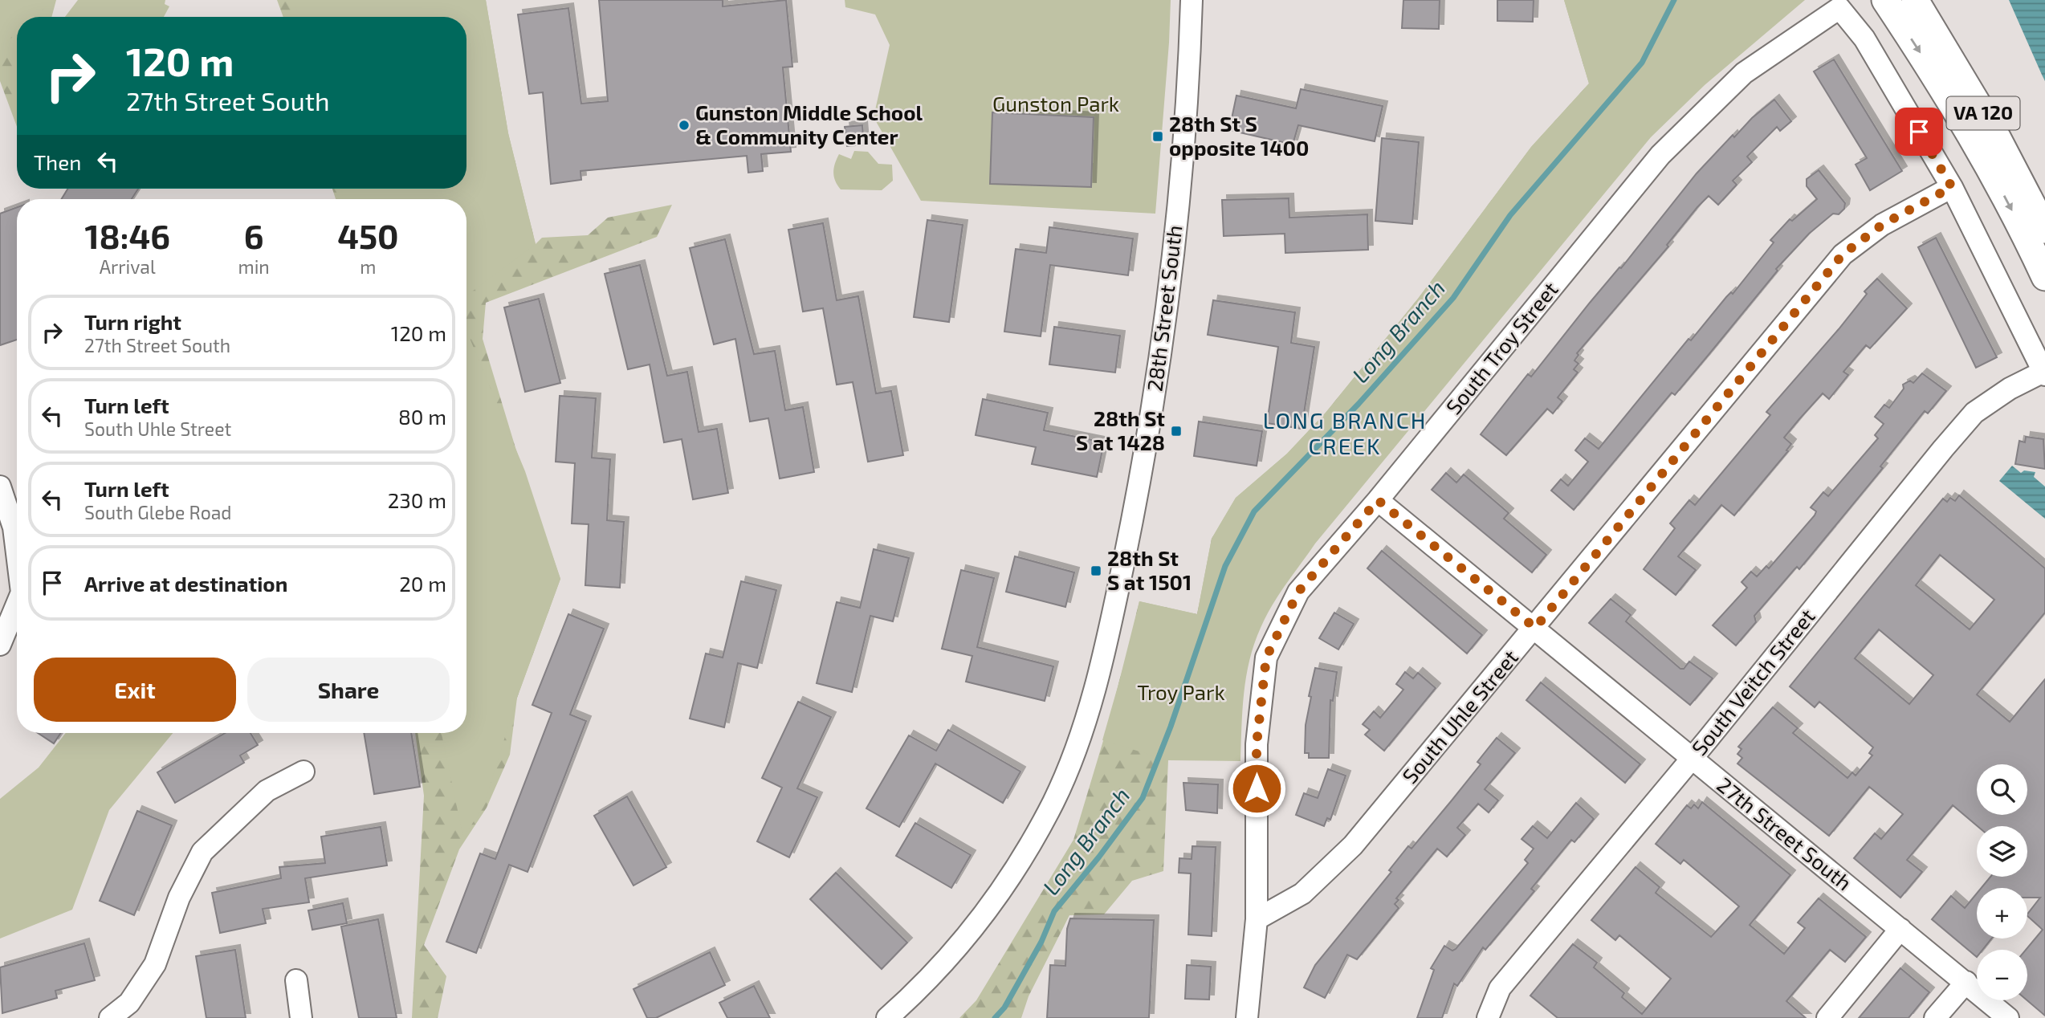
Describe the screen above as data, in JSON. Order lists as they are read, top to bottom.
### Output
{
  "streets": {
    "main road": ["VA 120"],
    "street": [
      "28th Street South",
      "South Troy Street",
      "South Veitch Street",
      "South Uhle Street",
      "27th Street South"
    ]
  },
  "crossings": [
    ["South Troy Street", "South Uhle Street"],
    ["South Troy Street", "27th Street South"],
    ["South Veitch Street", "27th Street South"],
    ["South Uhle Street", "27th Street South"]
  ],
  "districts": ["LONG BRANCH CREEK"],
  "water": ["Long Branch"],
  "parks": ["Gunston Park", "Troy Park"],
  "places": {
    "other": ["Gunston Middle School & Community Center"],
    "transit": ["28th St S opposite 1400", "28th St S at 1428", "28th St S at 1501"]
  },
  "page": {
    "turn": ["120 m", "27th Street South"],
    "then": "Then",
    "eta": [
      "18:46",
      "Arrival",
      "6",
      "min",
      "450",
      "m"
    ],
    "list": [
      {
        "name": "Turn right",
        "note": "27th Street South",
        "value": "120 m"
      },
      {
        "name": "Turn left",
        "note": "South Uhle Street",
        "value": "80 m"
      },
      {
        "name": "Turn left",
        "note": "South Glebe Road",
        "value": "230 m"
      },
      {
        "name": "Arrive at destination",
        "value": "20 m"
      }
    ],
    "buttons": ["Exit", "Share"],
    "map_buttons": ["+", "−"]
  }
}
